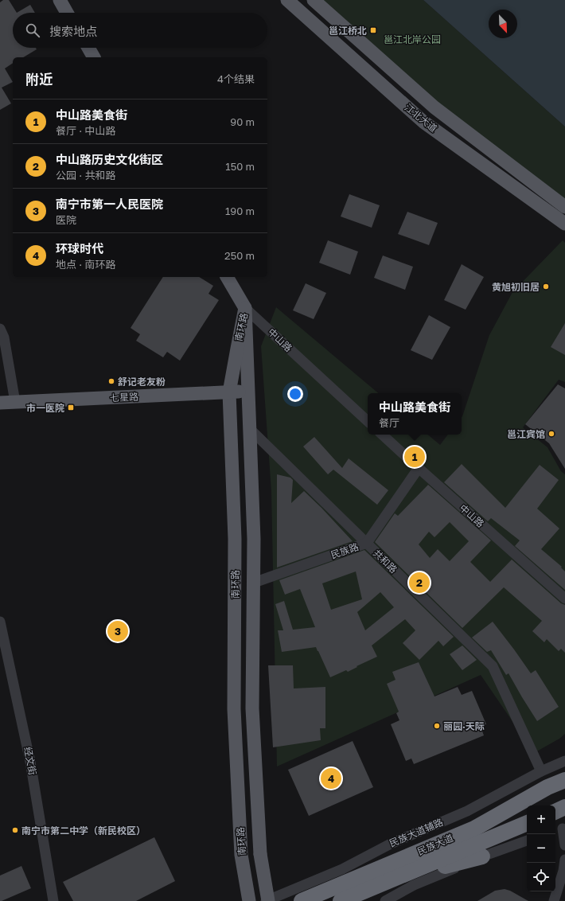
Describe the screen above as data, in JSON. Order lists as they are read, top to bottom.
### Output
{
  "streets": {
    "highway": ["民族大道"],
    "main road": [
      "江北大道",
      "南环路",
      "中山路",
      "七星路"
    ],
    "street": [
      "民族路",
      "共和路",
      "经文街",
      "民族大道辅路"
    ]
  },
  "crossings": [
    ["南环路", "中山路"],
    ["南环路", "七星路"],
    ["南环路", "民族路"],
    ["南环路", "共和路"],
    ["南环路", "民族大道辅路"],
    ["中山路", "民族路"],
    ["民族路", "共和路"],
    ["共和路", "民族大道辅路"]
  ],
  "parks": ["邕江北岸公园"],
  "places": {
    "transit": ["邕江桥北", "市一医院"],
    "other": [
      "黄旭初旧居",
      "舒记老友粉",
      "邕江宾馆",
      "丽园·天际",
      "南宁市第二中学（新民校区）"
    ]
  },
  "north": "bottom right",
  "page": {
    "search": "搜索地点",
    "heading": ["附近", "4个结果"],
    "list": [
      {
        "mark": "1",
        "name": "中山路美食街",
        "note": "餐厅 · 中山路",
        "value": "90 m"
      },
      {
        "mark": "2",
        "name": "中山路历史文化街区",
        "note": "公园 · 共和路",
        "value": "150 m"
      },
      {
        "mark": "3",
        "name": "南宁市第一人民医院",
        "note": "医院",
        "value": "190 m"
      },
      {
        "mark": "4",
        "name": "环球时代",
        "note": "地点 · 南环路",
        "value": "250 m"
      }
    ],
    "popup": ["中山路美食街", "餐厅"],
    "pins": [
      "1",
      "2",
      "3",
      "4"
    ],
    "map_buttons": ["+", "−"]
  }
}
